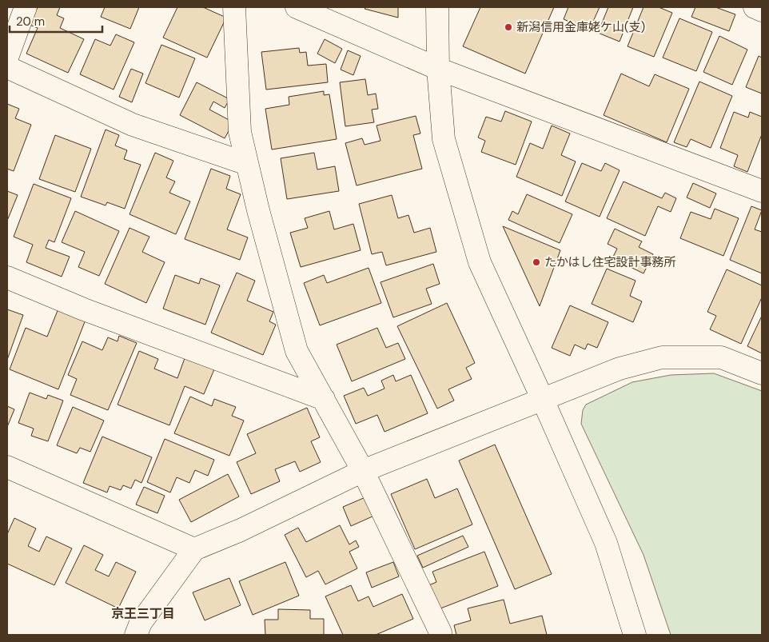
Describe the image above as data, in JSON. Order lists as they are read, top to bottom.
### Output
{
  "districts": ["京王三丁目"],
  "places": ["新潟信用金庫姥ケ山(支)", "たかはし住宅設計事務所"],
  "scale_bar": "20 m"
}
